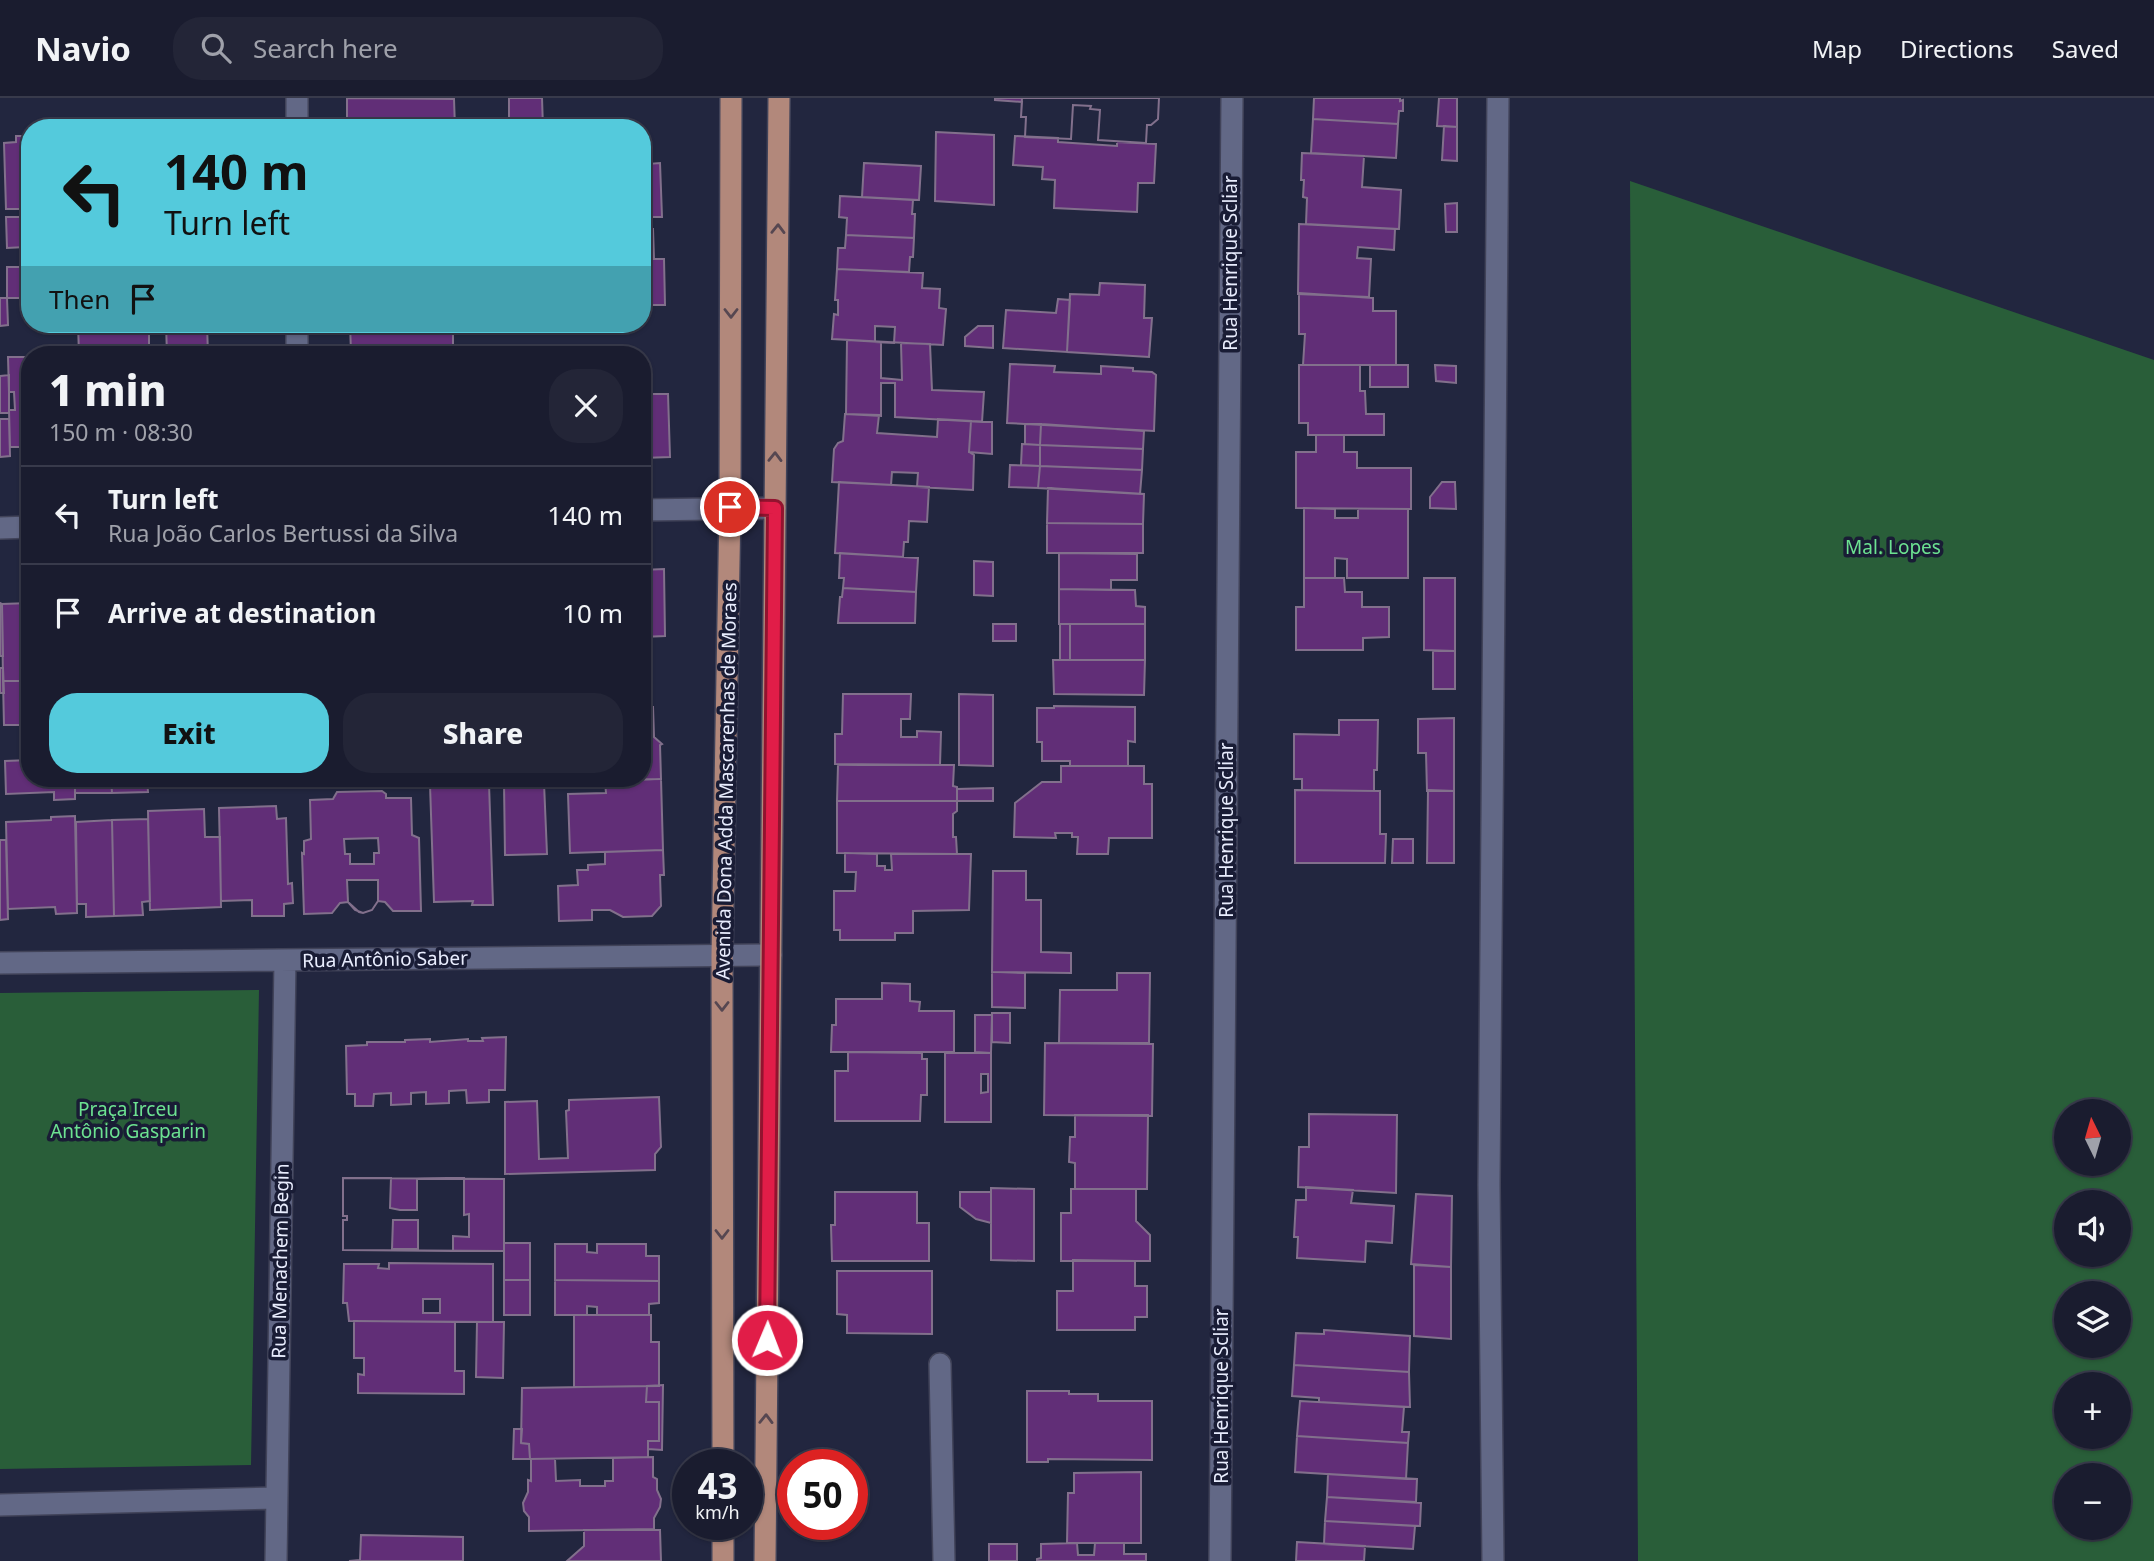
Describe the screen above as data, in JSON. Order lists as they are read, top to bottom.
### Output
{
  "streets": {
    "main road": ["Avenida Dona Adda Mascarenhas de Moraes"],
    "street": ["Rua Henrique Scliar", "Rua Antônio Saber", "Rua Menachem Begin"]
  },
  "crossings": [
    ["Avenida Dona Adda Mascarenhas de Moraes", "Rua Antônio Saber"],
    ["Rua Antônio Saber", "Rua Menachem Begin"]
  ],
  "parks": ["Mal. Lopes", "Praça Irceu Antônio Gasparin"],
  "north": "top",
  "page": {
    "header": "Navio",
    "search": "Search here",
    "nav": ["Map", "Directions", "Saved"],
    "turn": ["140 m", "Turn left"],
    "then": "Then",
    "heading": ["1 min", "150 m · 08:30"],
    "list": [
      {
        "name": "Turn left",
        "note": "Rua João Carlos Bertussi da Silva",
        "value": "140 m"
      },
      {
        "name": "Arrive at destination",
        "value": "10 m"
      }
    ],
    "buttons": ["Exit", "Share"],
    "map_buttons": ["+", "−"],
    "speed": "43 km/h",
    "limit": "50"
  }
}
